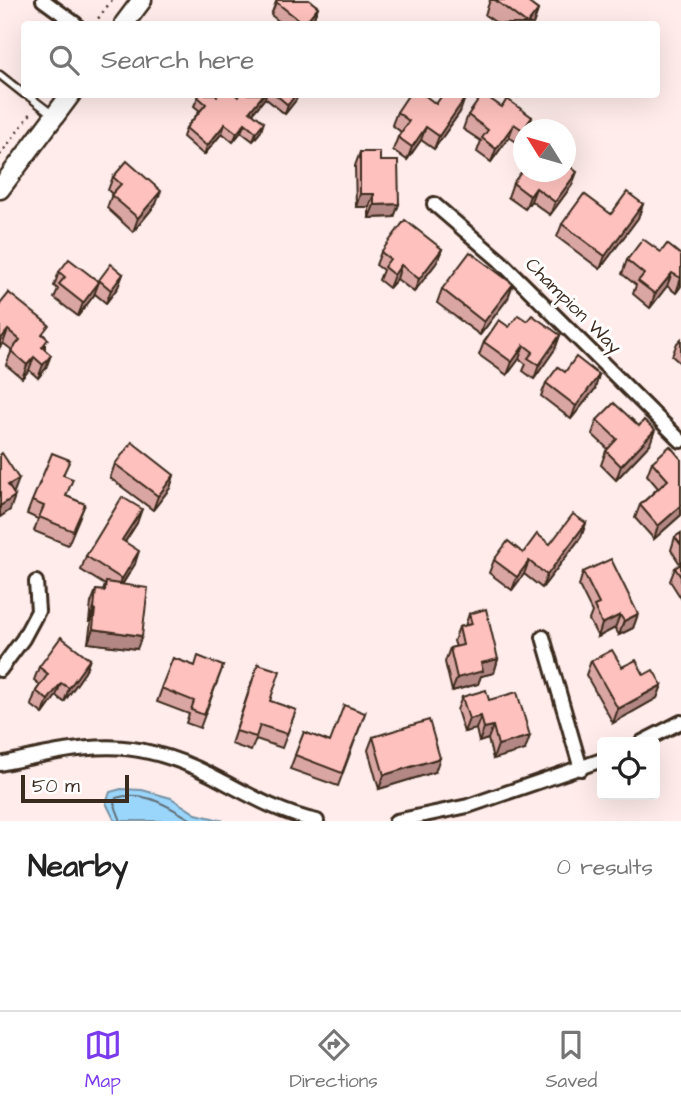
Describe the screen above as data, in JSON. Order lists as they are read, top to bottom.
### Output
{
  "streets": {
    "street": ["Champion Way"]
  },
  "scale_bar": "50 m",
  "north": "top left",
  "page": {
    "search": "Search here",
    "scale": "50 m",
    "heading": ["Nearby", "0 results"],
    "nav": ["Map", "Directions", "Saved"]
  }
}
